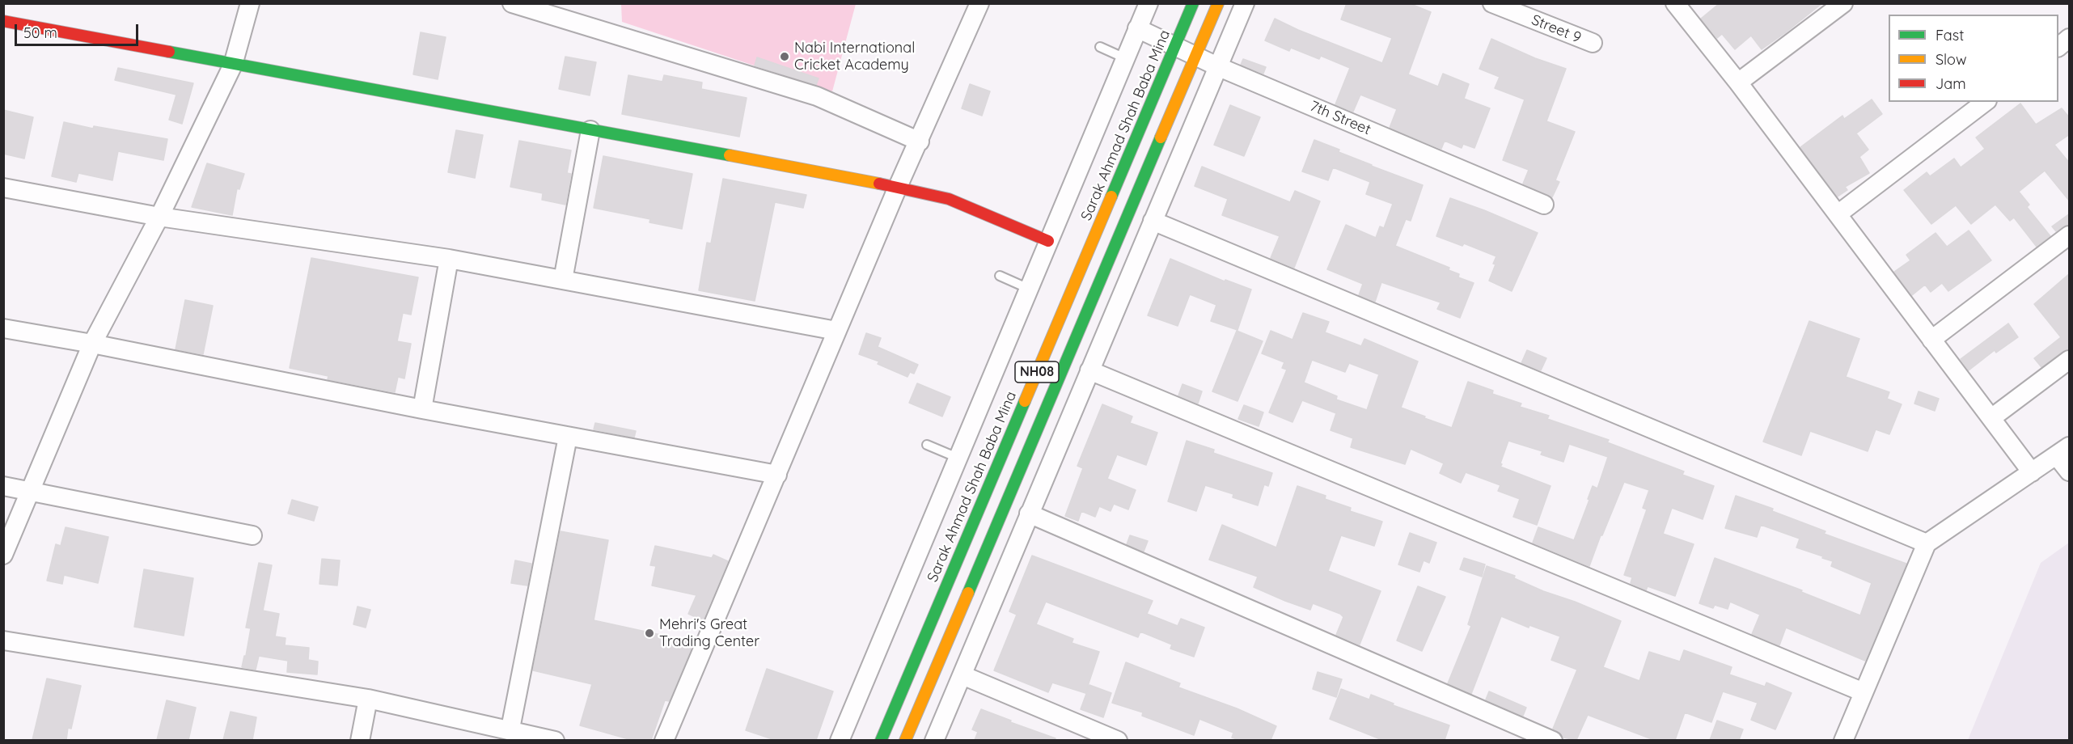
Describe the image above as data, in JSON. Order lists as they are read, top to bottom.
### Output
{
  "streets": {
    "main road": ["Sarak Ahmad Shah Baba Mina", "NH08"],
    "street": ["Street 9", "7th Street"]
  },
  "crossings": [
    ["7th Street", "Sarak Ahmad Shah Baba Mina"],
    ["7th Street", "NH08"]
  ],
  "places": ["Nabi International Cricket Academy", "Mehri's Great Trading Center"],
  "legend": ["Fast", "Slow", "Jam"],
  "scale_bar": "50 m"
}
